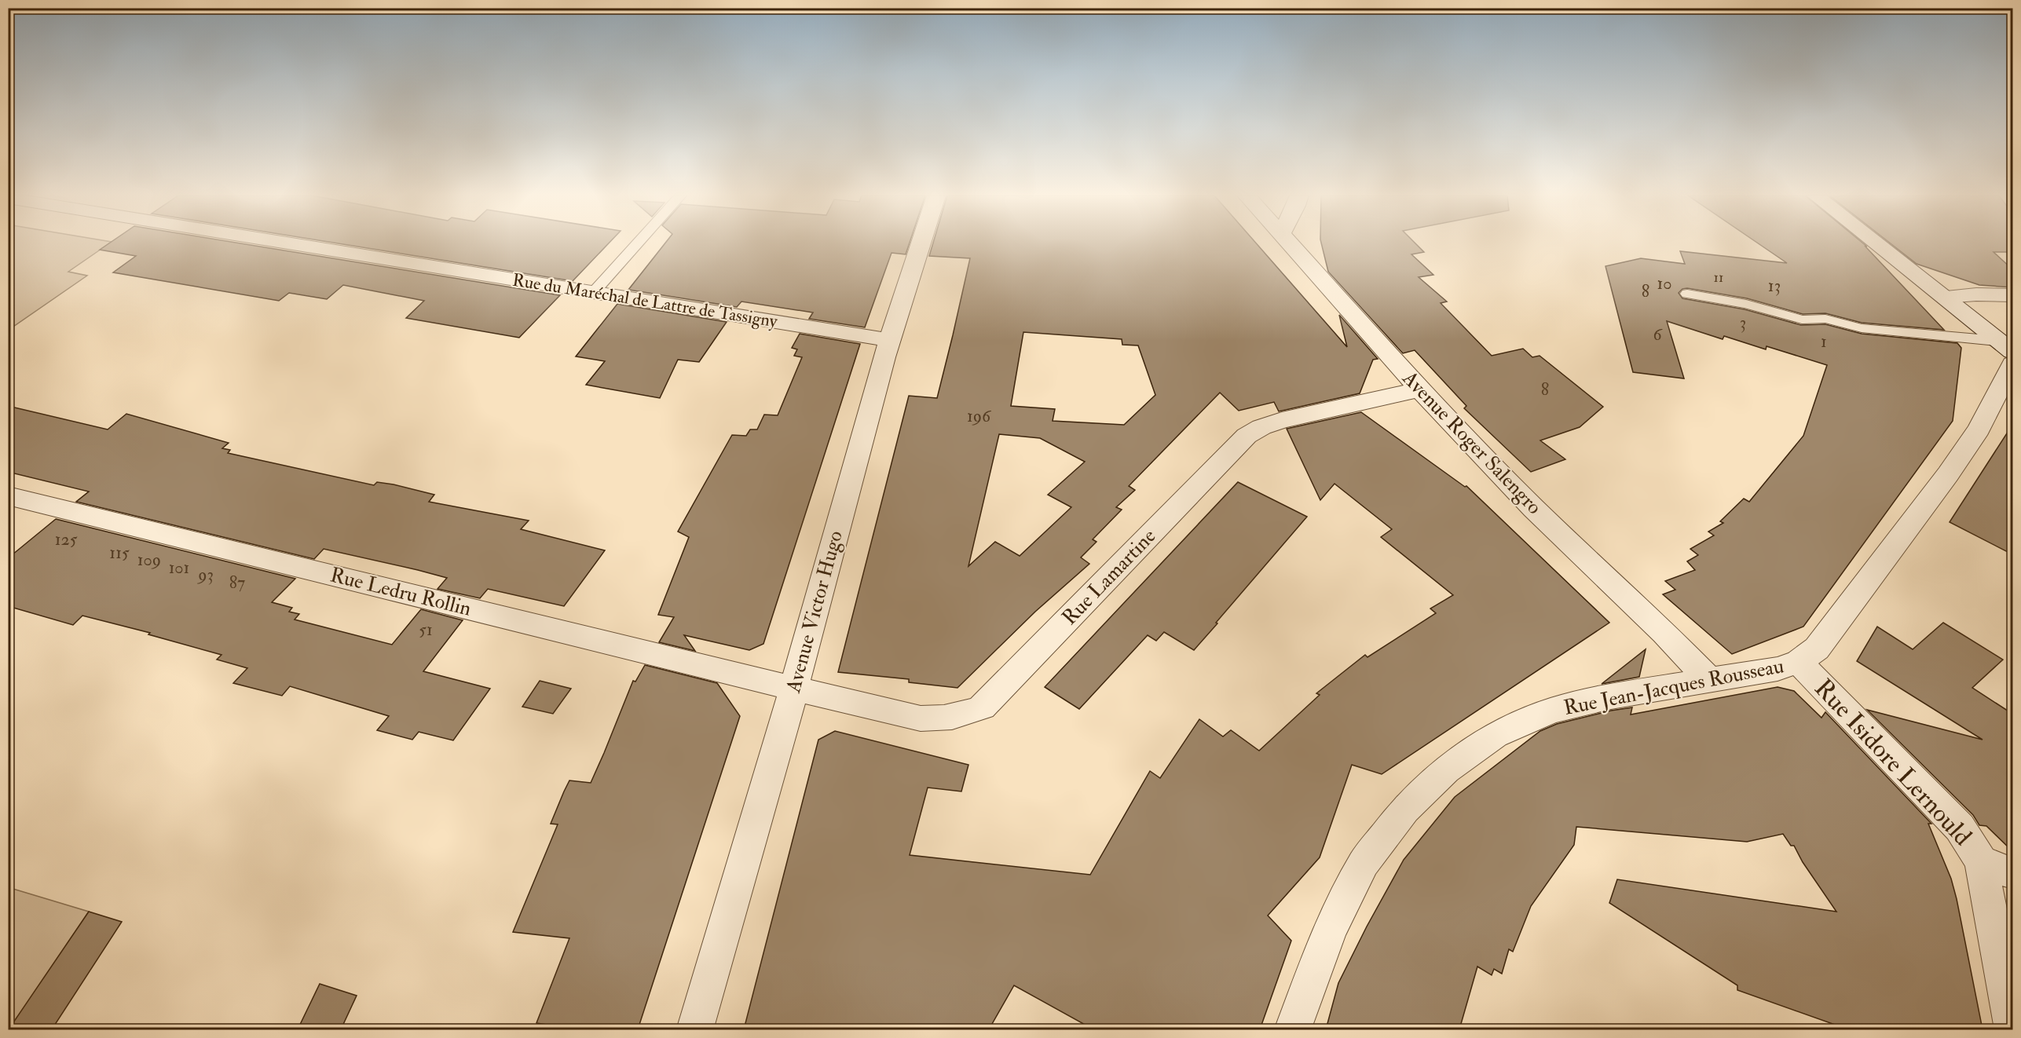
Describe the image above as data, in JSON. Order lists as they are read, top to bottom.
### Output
{
  "streets": {
    "street": [
      "Rue du Maréchal de Lattre de Tassigny",
      "Avenue Roger Salengro",
      "Rue Lamartine",
      "Rue Ledru Rollin",
      "Avenue Victor Hugo",
      "Rue Jean-Jacques Rousseau",
      "Rue Isidore Lernould"
    ]
  },
  "crossings": [
    ["Rue du Maréchal de Lattre de Tassigny", "Avenue Victor Hugo"],
    ["Avenue Roger Salengro", "Rue Lamartine"],
    ["Avenue Roger Salengro", "Rue Jean-Jacques Rousseau"],
    ["Rue Lamartine", "Rue Ledru Rollin"],
    ["Rue Lamartine", "Avenue Victor Hugo"],
    ["Rue Ledru Rollin", "Avenue Victor Hugo"],
    ["Rue Jean-Jacques Rousseau", "Rue Isidore Lernould"]
  ],
  "house_numbers": [
    "11",
    "10",
    "13",
    "8",
    "3",
    "6",
    "1",
    "8",
    "196",
    "125",
    "115",
    "109",
    "101",
    "93",
    "87",
    "51"
  ]
}
